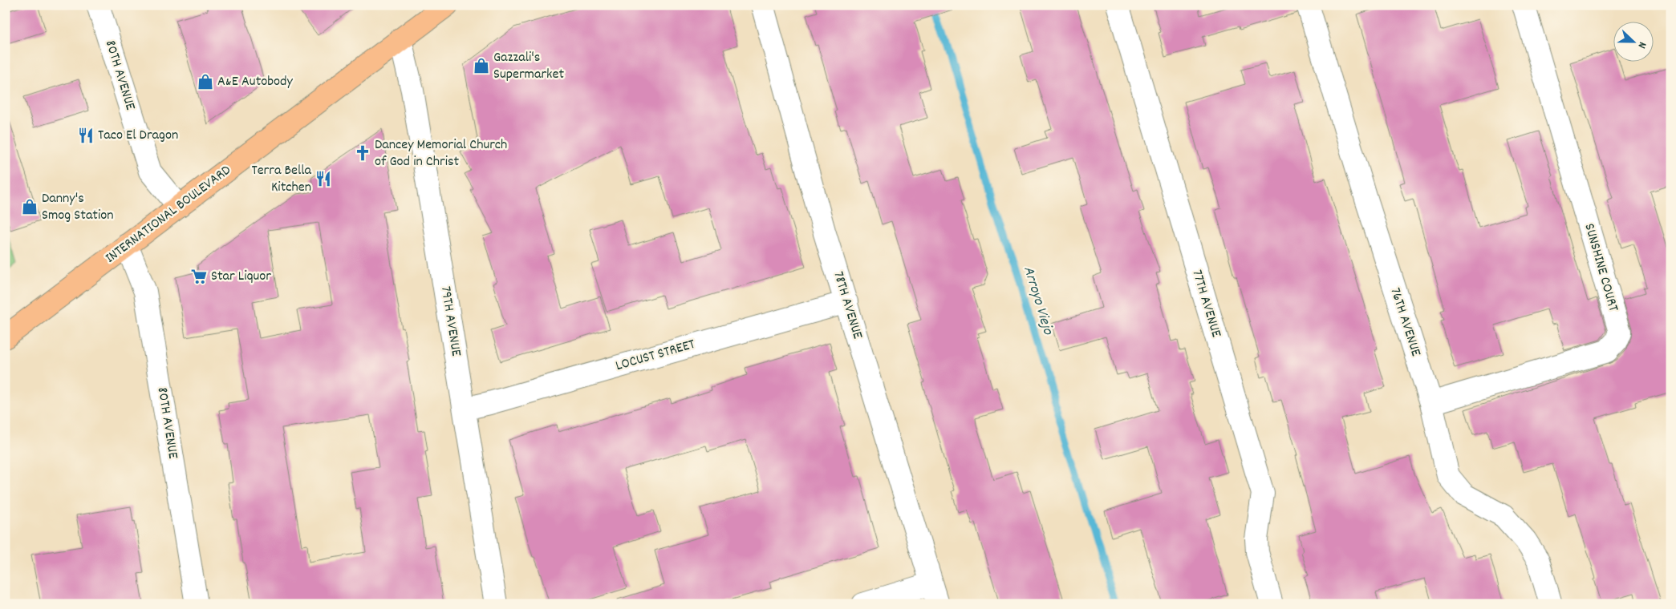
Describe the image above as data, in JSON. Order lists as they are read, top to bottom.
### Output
{
  "streets": {
    "main road": ["INTERNATIONAL BOULEVARD"],
    "street": [
      "80TH AVENUE",
      "SUNSHINE COURT",
      "77TH AVENUE",
      "78TH AVENUE",
      "79TH AVENUE",
      "76TH AVENUE",
      "LOCUST STREET"
    ]
  },
  "crossings": [
    ["80TH AVENUE", "INTERNATIONAL BOULEVARD"],
    ["INTERNATIONAL BOULEVARD", "79TH AVENUE"],
    ["SUNSHINE COURT", "76TH AVENUE"],
    ["78TH AVENUE", "LOCUST STREET"],
    ["79TH AVENUE", "LOCUST STREET"]
  ],
  "water": ["Arroyo Viejo"],
  "places": {
    "shop": ["Gazzali's Supermarket", "A&E Autobody", "Danny's Smog Station"],
    "restaurant": ["Taco El Dragon", "Terra Bella Kitchen"],
    "church": ["Dancey Memorial Church of God in Christ"],
    "supermarket": ["Star Liquor"]
  },
  "north": "right"
}
